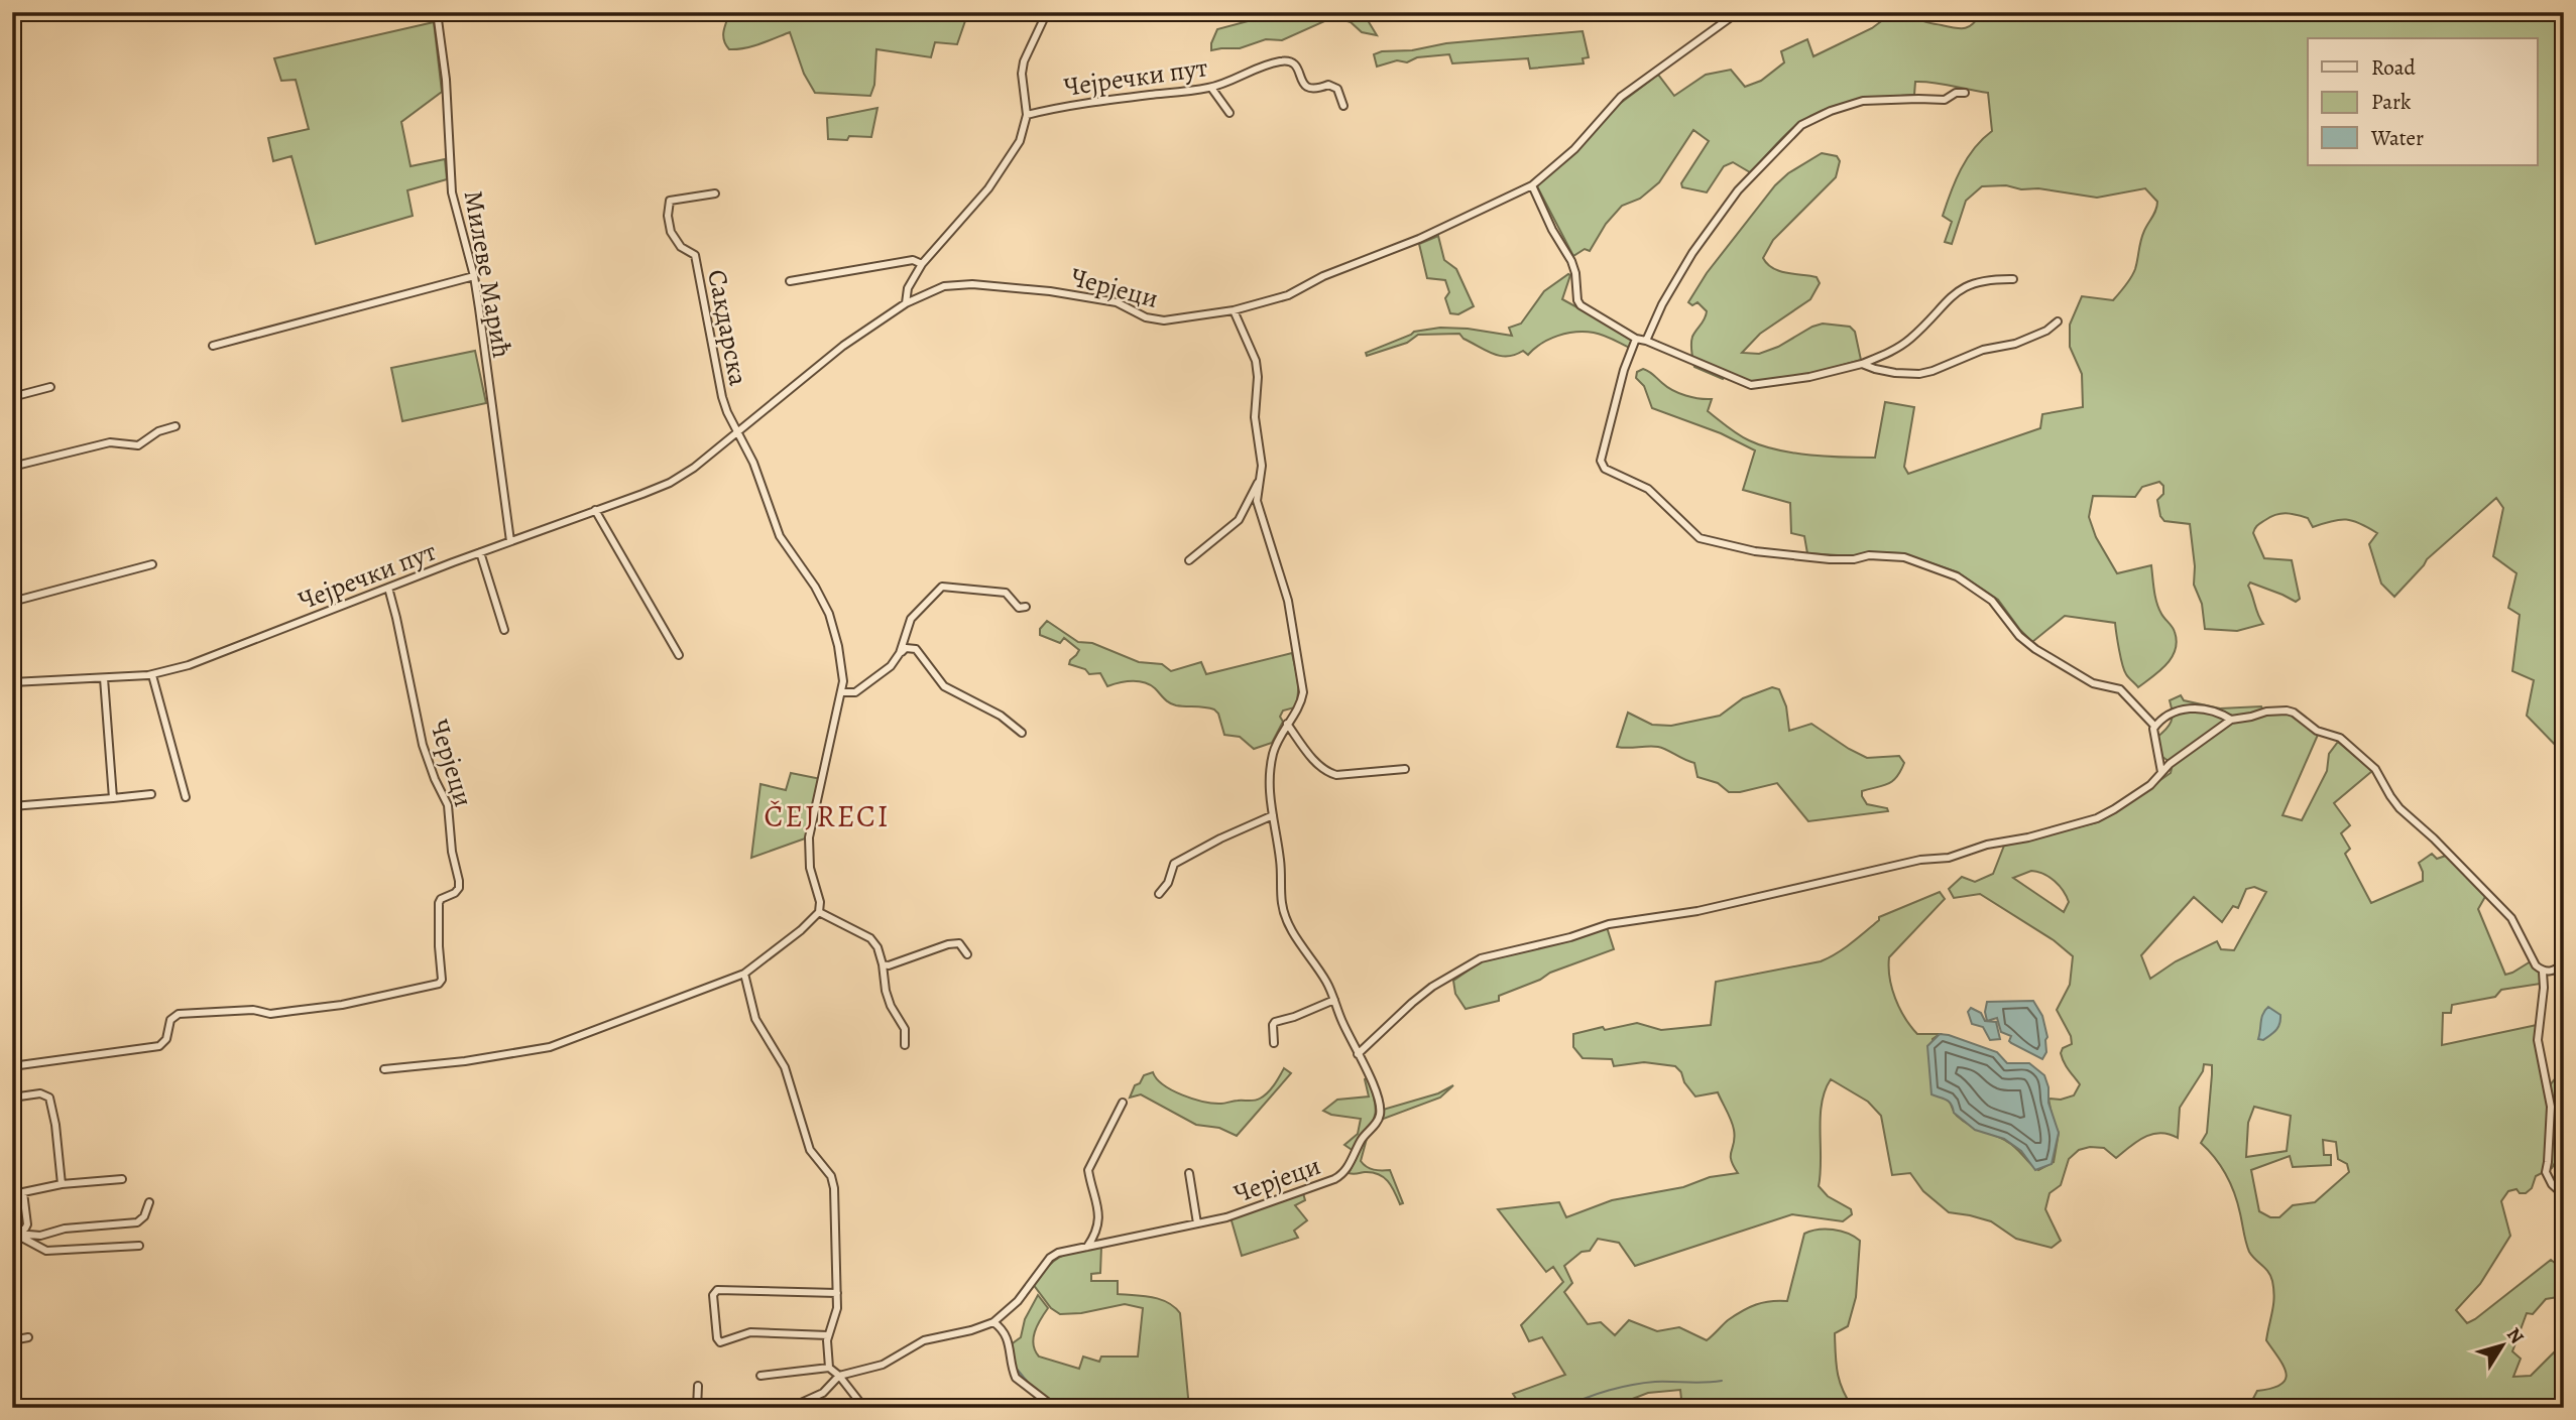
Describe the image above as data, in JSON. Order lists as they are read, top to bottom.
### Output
{
  "streets": {
    "street": [
      "Чејречки пут",
      "Милеве Мaрић",
      "Черјеци",
      "Сакдарска"
    ]
  },
  "crossings": [
    ["Чејречки пут", "Милеве Мaрић"],
    ["Чејречки пут", "Черјеци"],
    ["Чејречки пут", "Сакдарска"]
  ],
  "districts": ["ČEJRECI"],
  "legend": ["Road", "Park", "Water"],
  "north": "top right"
}
